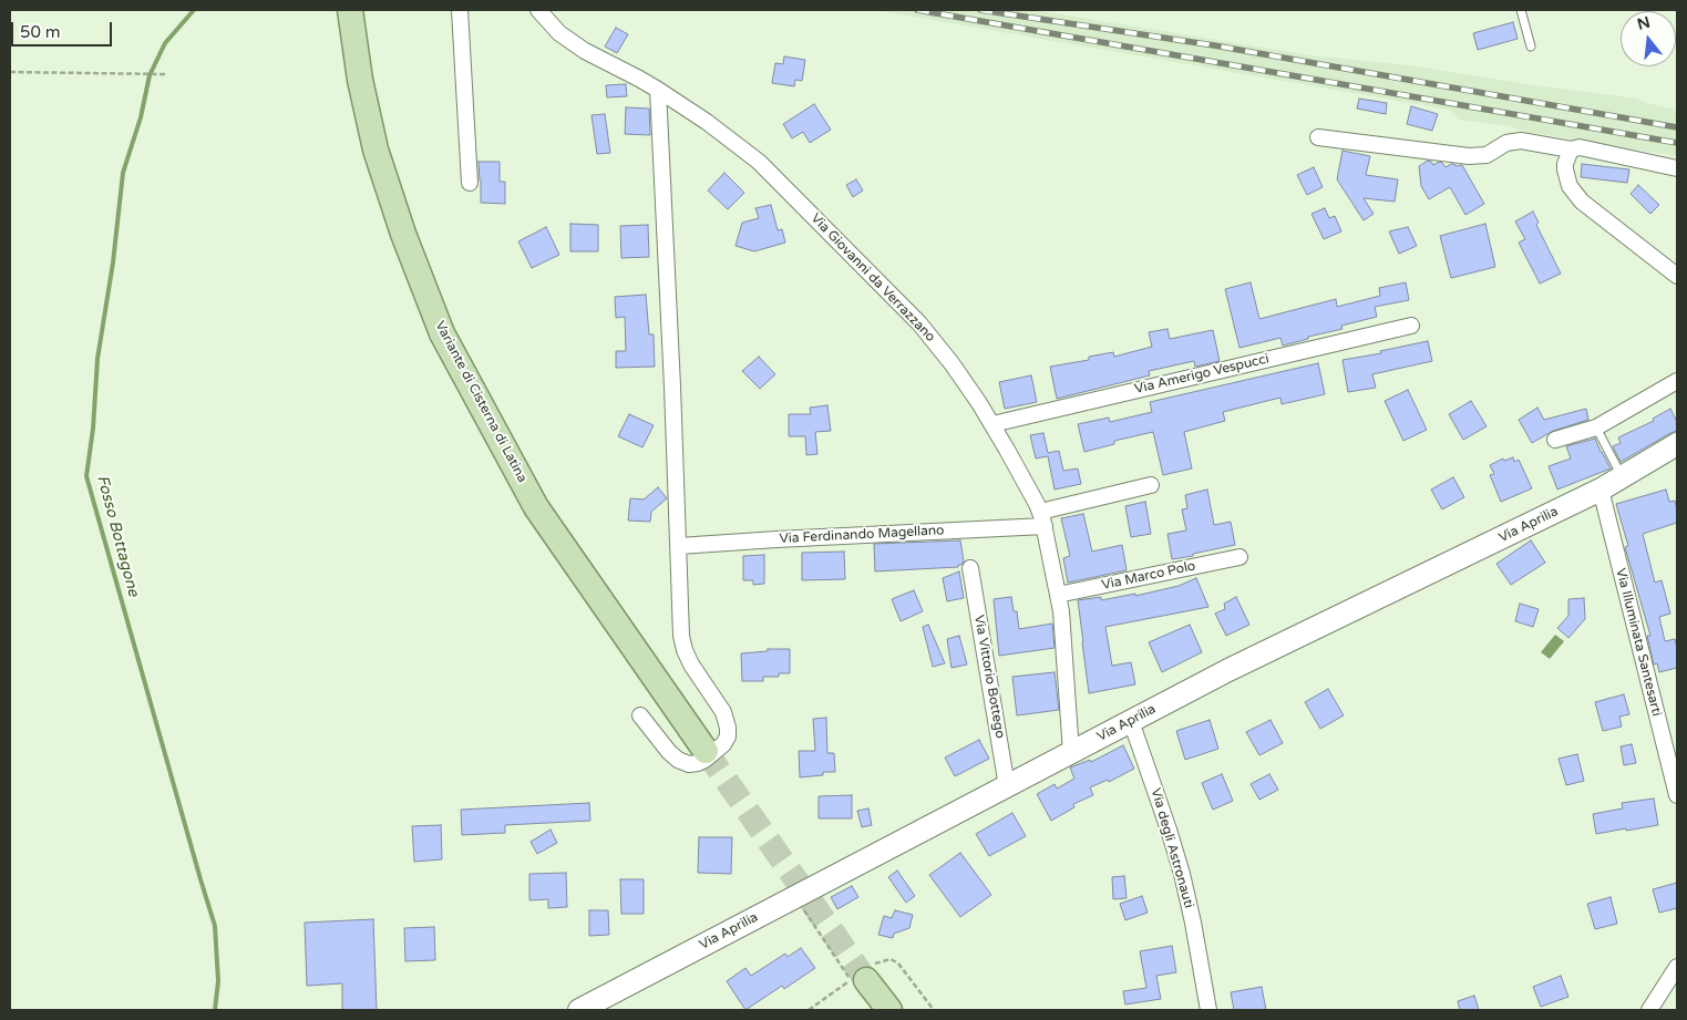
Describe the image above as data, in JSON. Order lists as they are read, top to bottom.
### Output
{
  "streets": {
    "main road": ["Variante di Cisterna di Latina"],
    "street": [
      "Via Giovanni da Verrazzano",
      "Via Amerigo Vespucci",
      "Via Aprilia",
      "Via Ferdinando Magellano",
      "Via Marco Polo",
      "Via Illuminata Santesarti",
      "Via Vittorio Bottego",
      "Via degli Astronauti"
    ]
  },
  "crossings": [
    ["Via Giovanni da Verrazzano", "Via Amerigo Vespucci"],
    ["Via Giovanni da Verrazzano", "Via Aprilia"],
    ["Via Giovanni da Verrazzano", "Via Ferdinando Magellano"],
    ["Via Giovanni da Verrazzano", "Via Marco Polo"],
    ["Via Aprilia", "Via Illuminata Santesarti"],
    ["Via Aprilia", "Via Vittorio Bottego"],
    ["Via Aprilia", "Via degli Astronauti"]
  ],
  "water": ["Fosso Bottagone"],
  "scale_bar": "50 m",
  "north": "top"
}
